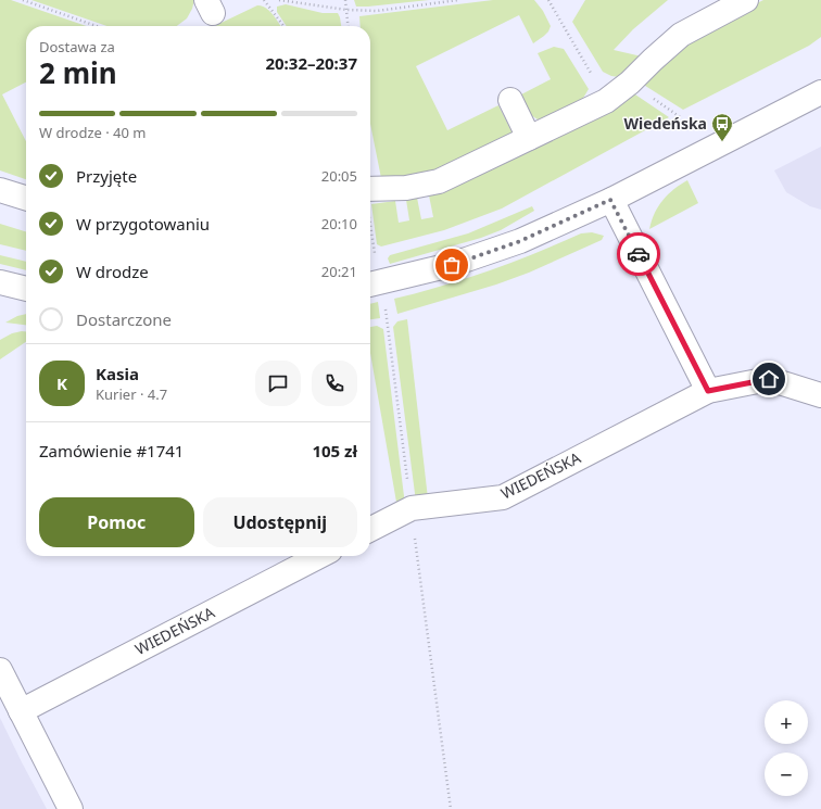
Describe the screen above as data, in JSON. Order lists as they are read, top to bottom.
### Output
{
  "streets": {
    "street": ["WIEDEŃSKA"]
  },
  "places": {
    "bus stop": ["Wiedeńska"]
  },
  "page": {
    "heading": ["2 min", "Dostawa za", "20:32–20:37"],
    "panel": [
      "Kasia",
      "Kurier · 4.7",
      "Zamówienie #1741",
      "105 zł"
    ],
    "bar": "W drodze · 40 m",
    "list": [
      ["Przyjęte", "20:05"],
      ["W przygotowaniu", "20:10"],
      ["W drodze", "20:21"],
      "Dostarczone"
    ],
    "round": "K",
    "buttons": ["Pomoc", "Udostępnij"],
    "map_buttons": ["+", "−"]
  }
}
